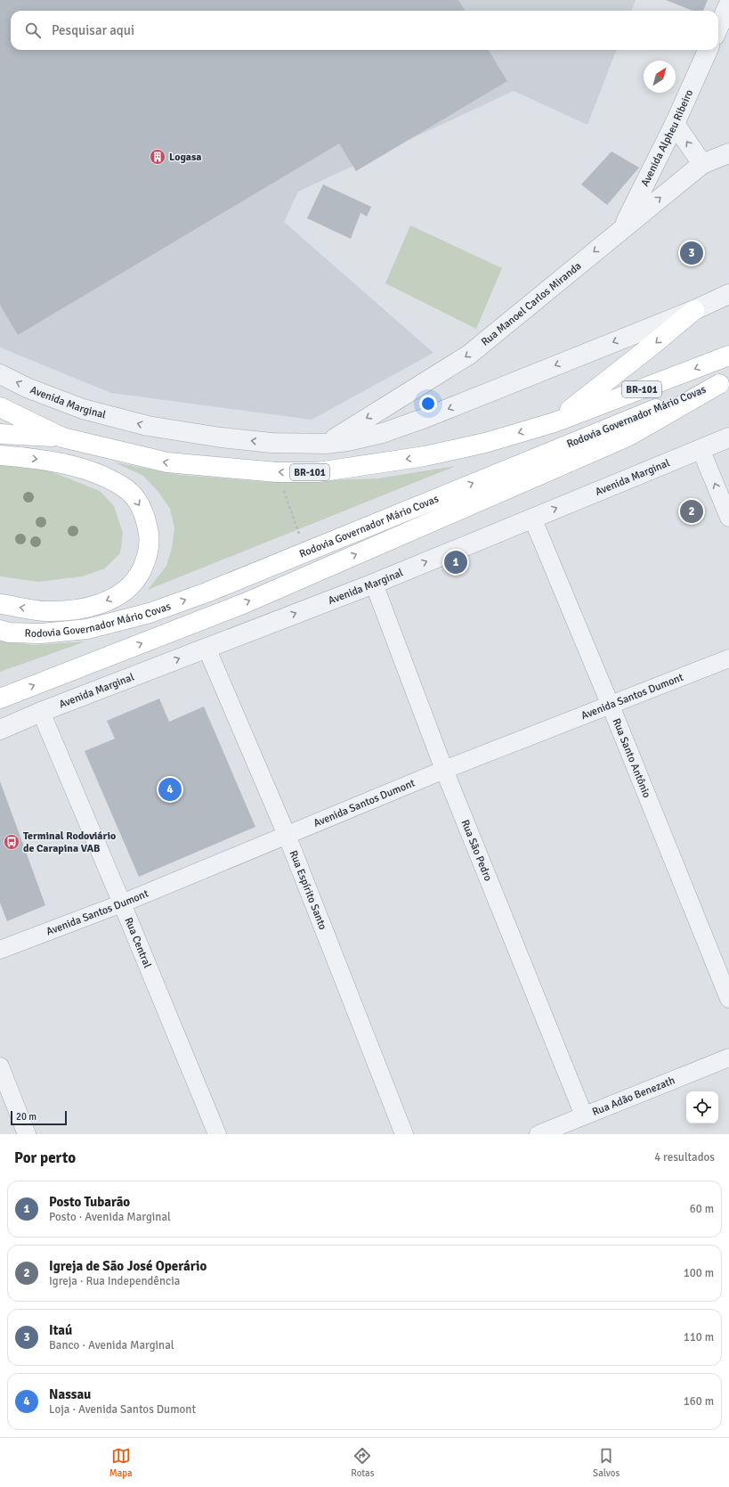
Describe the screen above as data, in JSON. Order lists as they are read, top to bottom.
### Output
{
  "streets": {
    "main road": ["BR-101", "Rodovia Governador Mário Covas"],
    "street": [
      "Avenida Alpheu Ribeiro",
      "Rua Manoel Carlos Miranda",
      "Avenida Marginal",
      "Avenida Santos Dumont",
      "Rua Santo Antônio",
      "Rua São Pedro",
      "Rua Espírito Santo",
      "Rua Central",
      "Rua Adão Benezath"
    ]
  },
  "crossings": [
    ["Avenida Alpheu Ribeiro", "Rua Manoel Carlos Miranda"],
    ["Rua Manoel Carlos Miranda", "Avenida Marginal"],
    ["Avenida Marginal", "Rua Santo Antônio"],
    ["Avenida Marginal", "Rua São Pedro"],
    ["Avenida Marginal", "Rua Espírito Santo"],
    ["Avenida Marginal", "Rua Central"],
    ["Avenida Santos Dumont", "Rua Santo Antônio"],
    ["Avenida Santos Dumont", "Rua São Pedro"],
    ["Avenida Santos Dumont", "Rua Espírito Santo"],
    ["Avenida Santos Dumont", "Rua Central"],
    ["Rua São Pedro", "Rua Adão Benezath"]
  ],
  "places": {
    "building": ["Logasa"],
    "bus stop": ["Terminal Rodoviário de Carapina VAB"]
  },
  "scale_bar": "20 m",
  "north": "top right",
  "page": {
    "search": "Pesquisar aqui",
    "pins": [
      "3",
      "2",
      "1",
      "4"
    ],
    "scale": "20 m",
    "heading": ["Por perto", "4 resultados"],
    "list": [
      {
        "mark": "1",
        "name": "Posto Tubarão",
        "note": "Posto · Avenida Marginal",
        "value": "60 m"
      },
      {
        "mark": "2",
        "name": "Igreja de São José Operário",
        "note": "Igreja · Rua Independência",
        "value": "100 m"
      },
      {
        "mark": "3",
        "name": "Itaú",
        "note": "Banco · Avenida Marginal",
        "value": "110 m"
      },
      {
        "mark": "4",
        "name": "Nassau",
        "note": "Loja · Avenida Santos Dumont",
        "value": "160 m"
      }
    ],
    "nav": ["Mapa", "Rotas", "Salvos"]
  }
}
